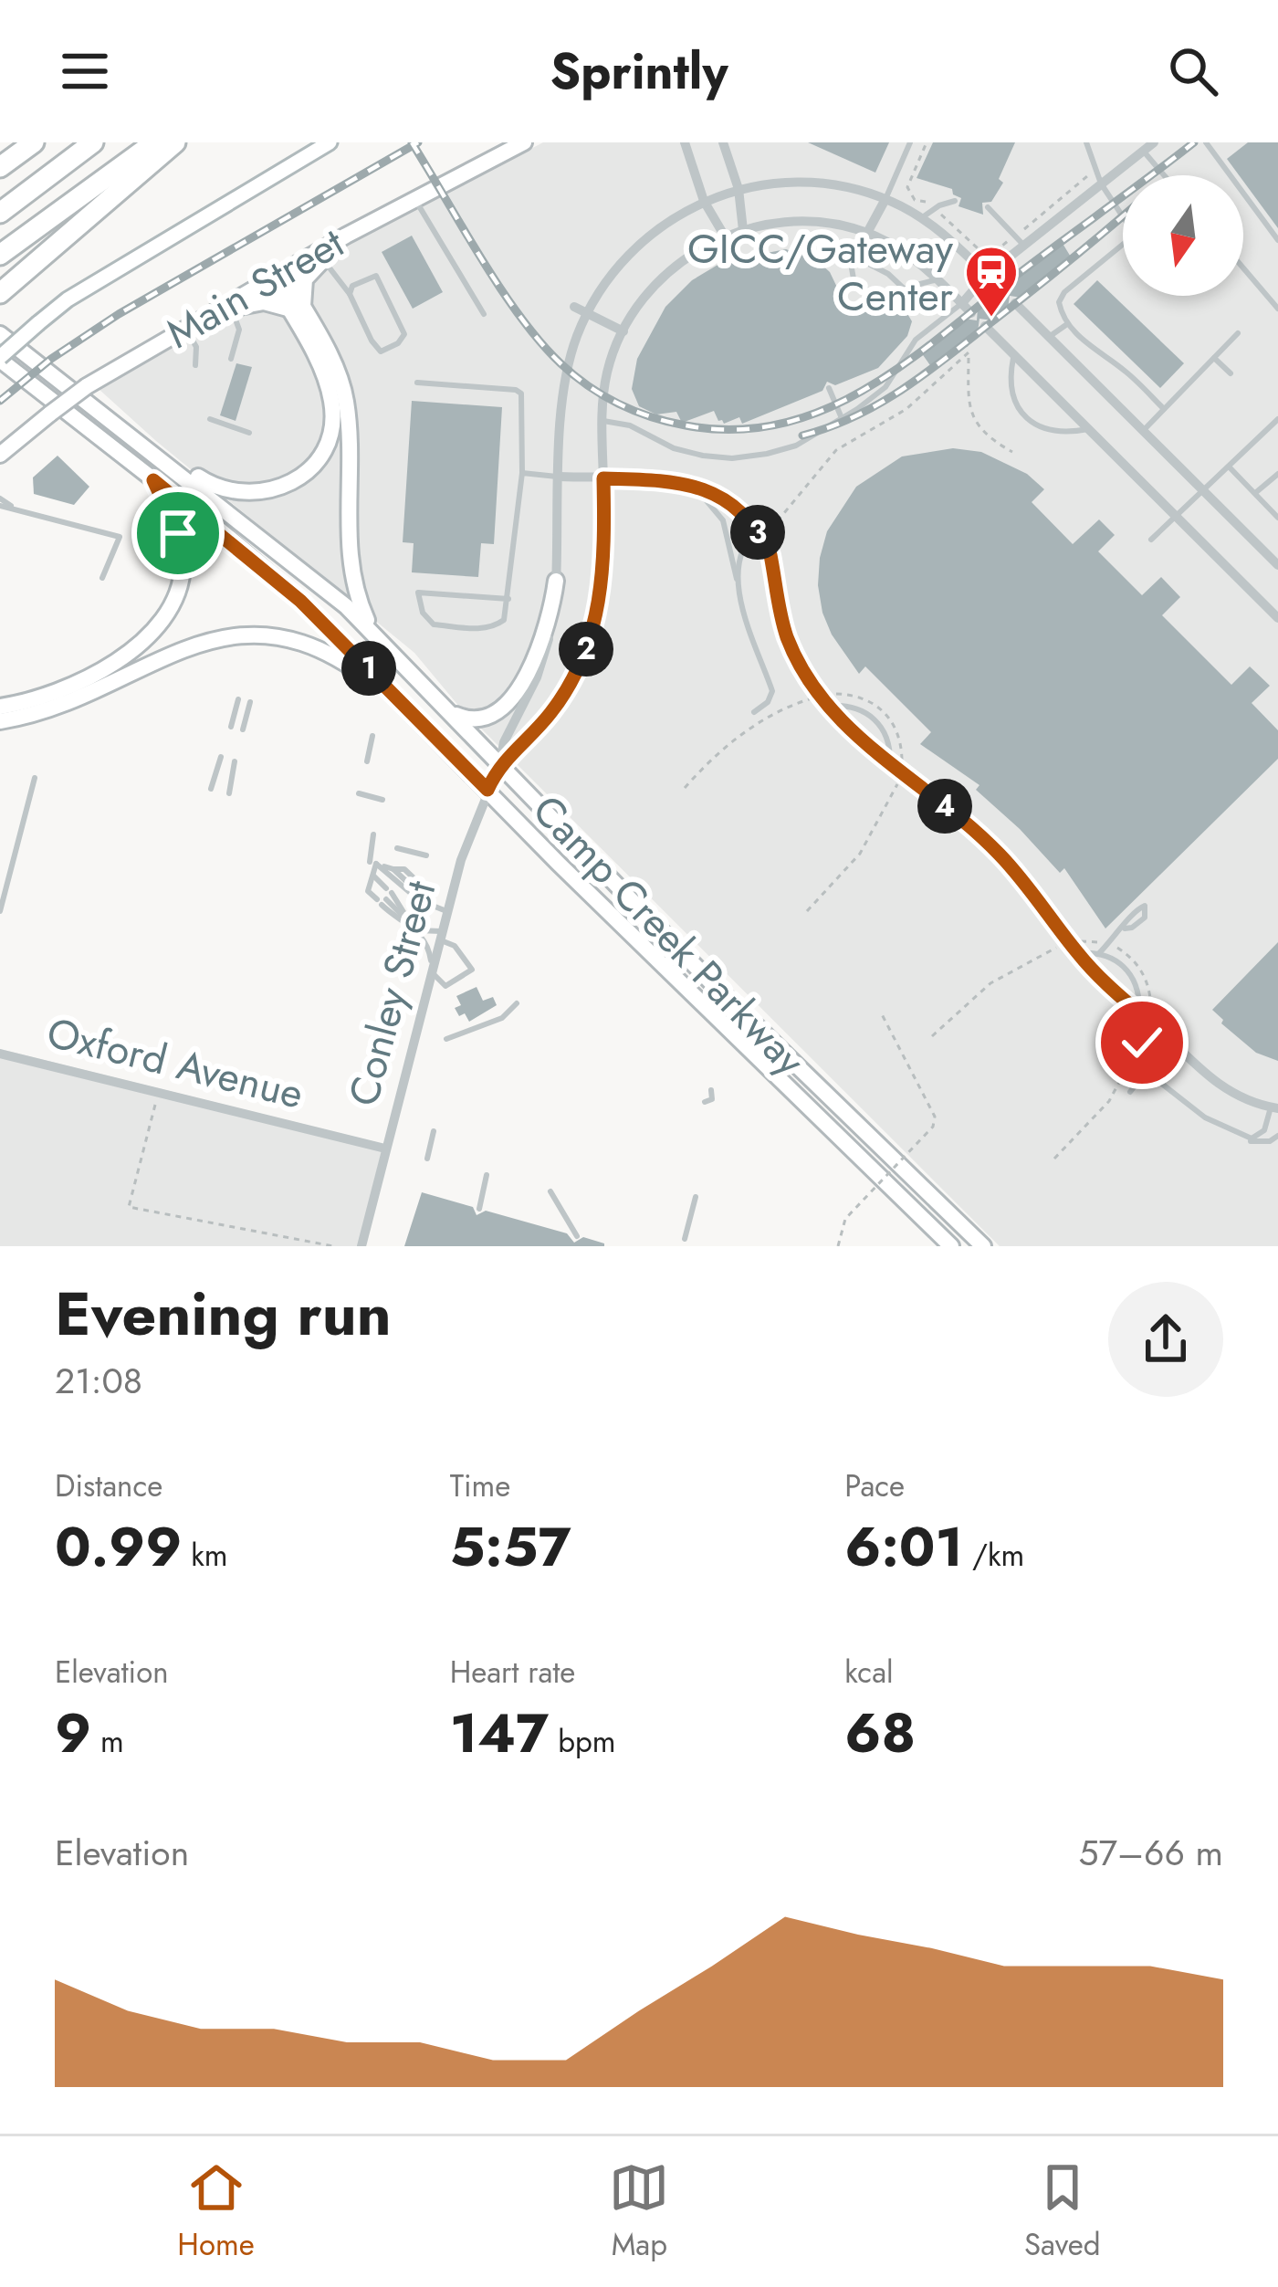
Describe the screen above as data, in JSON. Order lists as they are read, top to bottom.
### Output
{
  "streets": {
    "main road": ["Main Street", "Camp Creek Parkway"],
    "street": ["Conley Street", "Oxford Avenue"]
  },
  "crossings": [
    ["Camp Creek Parkway", "Conley Street"],
    ["Conley Street", "Oxford Avenue"]
  ],
  "places": {
    "station": ["GICC/Gateway Center"]
  },
  "north": "bottom",
  "page": {
    "header": "Sprintly",
    "pins": [
      "3",
      "2",
      "1",
      "4"
    ],
    "heading": ["Evening run", "21:08"],
    "stats": [
      ["Distance", "0.99 km"],
      ["Time", "5:57"],
      ["Pace", "6:01 /km"],
      ["Elevation", "9 m"],
      ["Heart rate", "147 bpm"],
      ["kcal", "68"]
    ],
    "chart": ["Elevation", "57–66 m"],
    "tabs": ["Home", "Map", "Saved"]
  }
}
